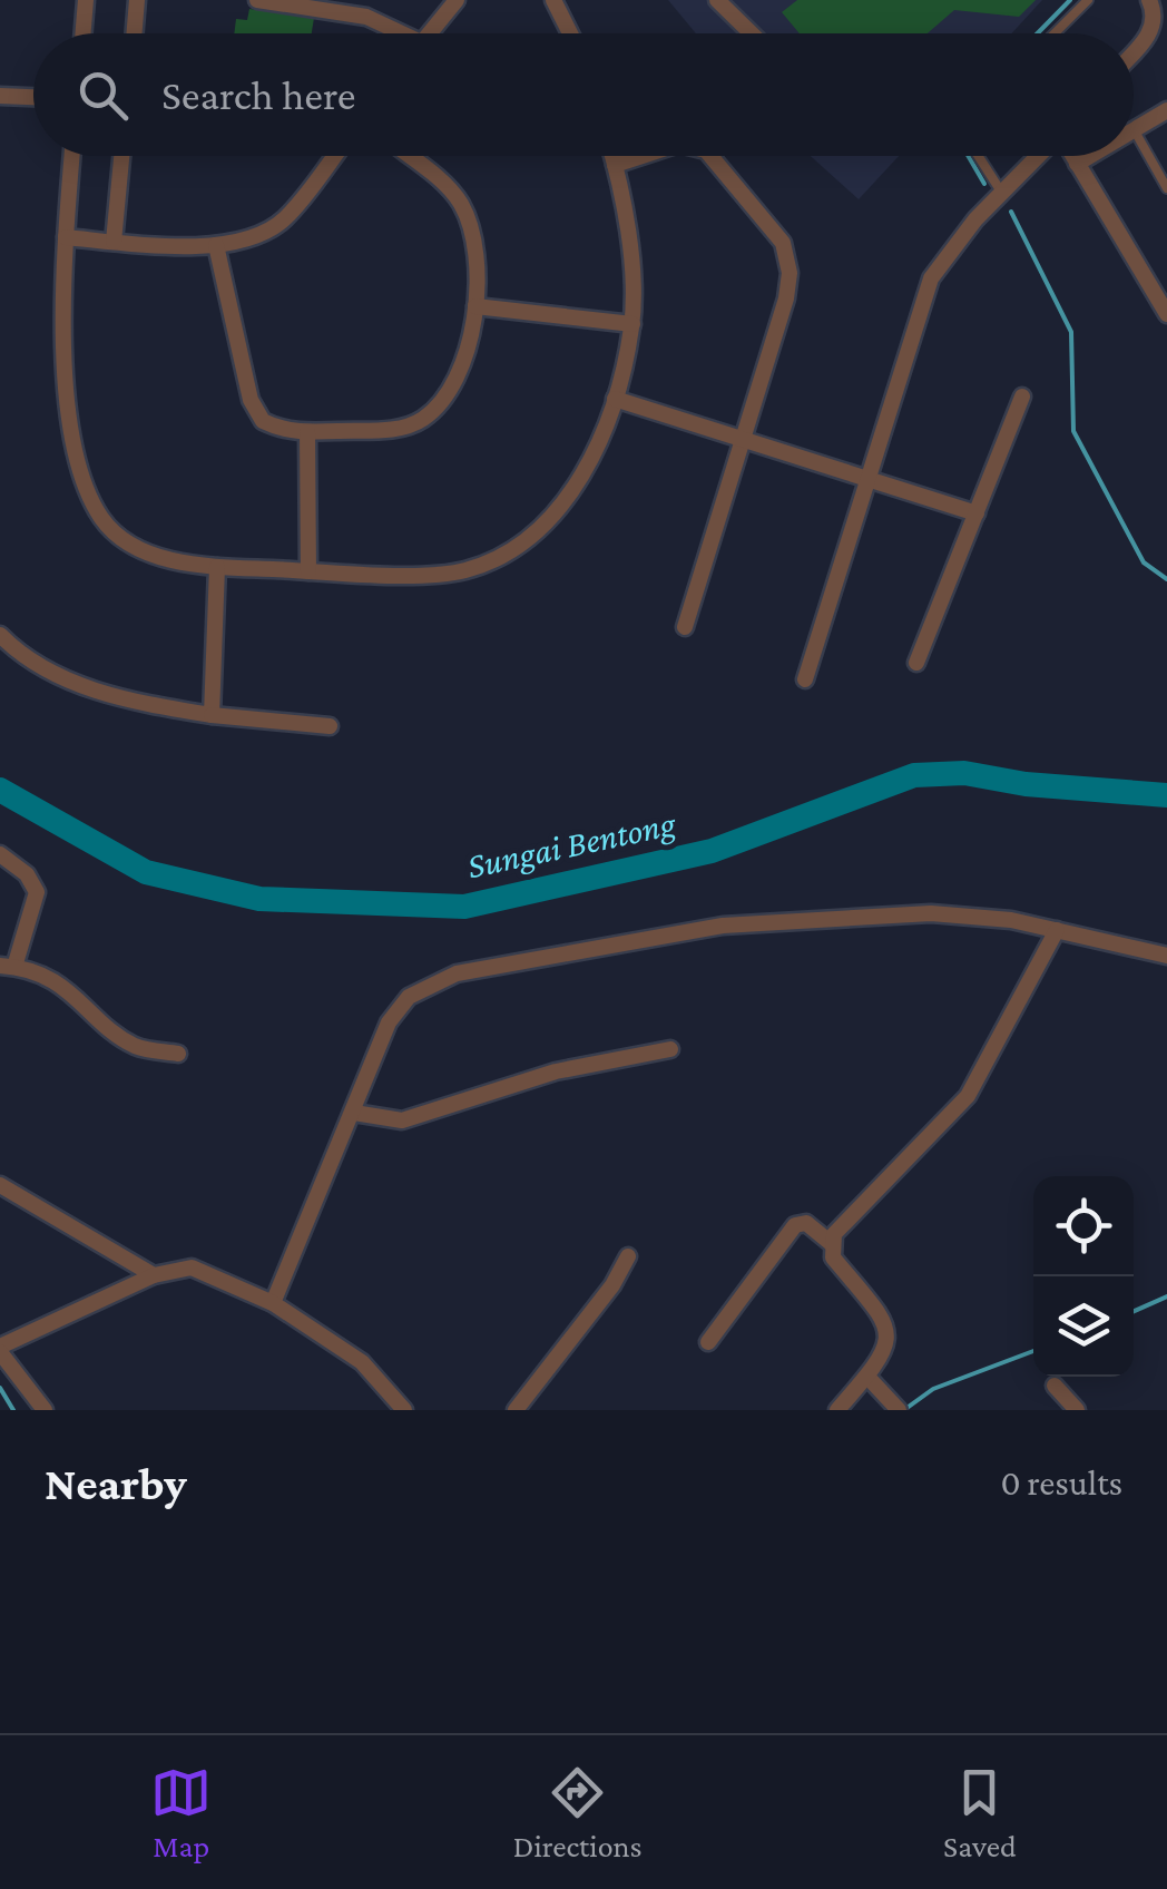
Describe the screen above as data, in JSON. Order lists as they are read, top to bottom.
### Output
{
  "water": ["Sungai Bentong"],
  "page": {
    "search": "Search here",
    "heading": ["Nearby", "0 results"],
    "nav": ["Map", "Directions", "Saved"]
  }
}
